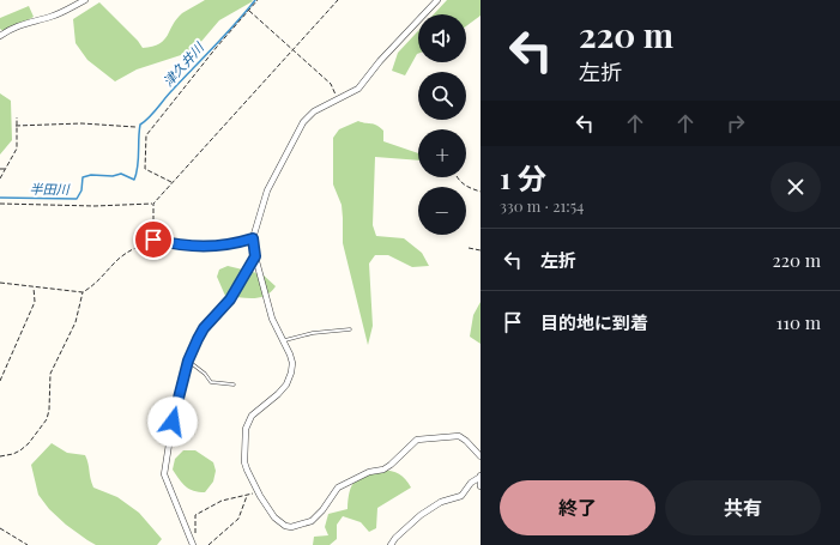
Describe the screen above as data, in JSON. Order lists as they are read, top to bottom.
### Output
{
  "water": ["津久井川", "半田川"],
  "page": {
    "turn": ["220 m", "左折"],
    "map_buttons": ["+", "−"],
    "heading": ["1 分", "330 m · 21:54"],
    "list": [
      {
        "name": "左折",
        "value": "220 m"
      },
      {
        "name": "目的地に到着",
        "value": "110 m"
      }
    ],
    "buttons": ["終了", "共有"]
  }
}
